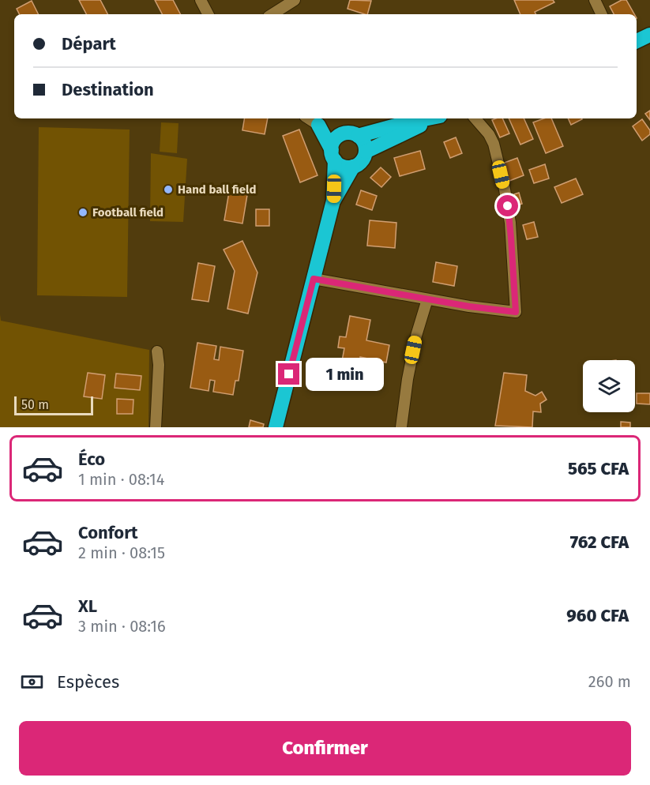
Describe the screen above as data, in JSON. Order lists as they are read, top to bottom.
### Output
{
  "places": ["Hand ball field", "Football field"],
  "scale_bar": "50 m",
  "page": {
    "banner": ["Départ", "Destination"],
    "bubble": "1 min",
    "scale": "50 m",
    "list": [
      {
        "name": "Éco",
        "note": "1 min · 08:14",
        "value": "565 CFA"
      },
      {
        "name": "Confort",
        "note": "2 min · 08:15",
        "value": "762 CFA"
      },
      {
        "name": "XL",
        "note": "3 min · 08:16",
        "value": "960 CFA"
      }
    ],
    "pay": ["Espèces", "260 m"],
    "buttons": "Confirmer"
  }
}
